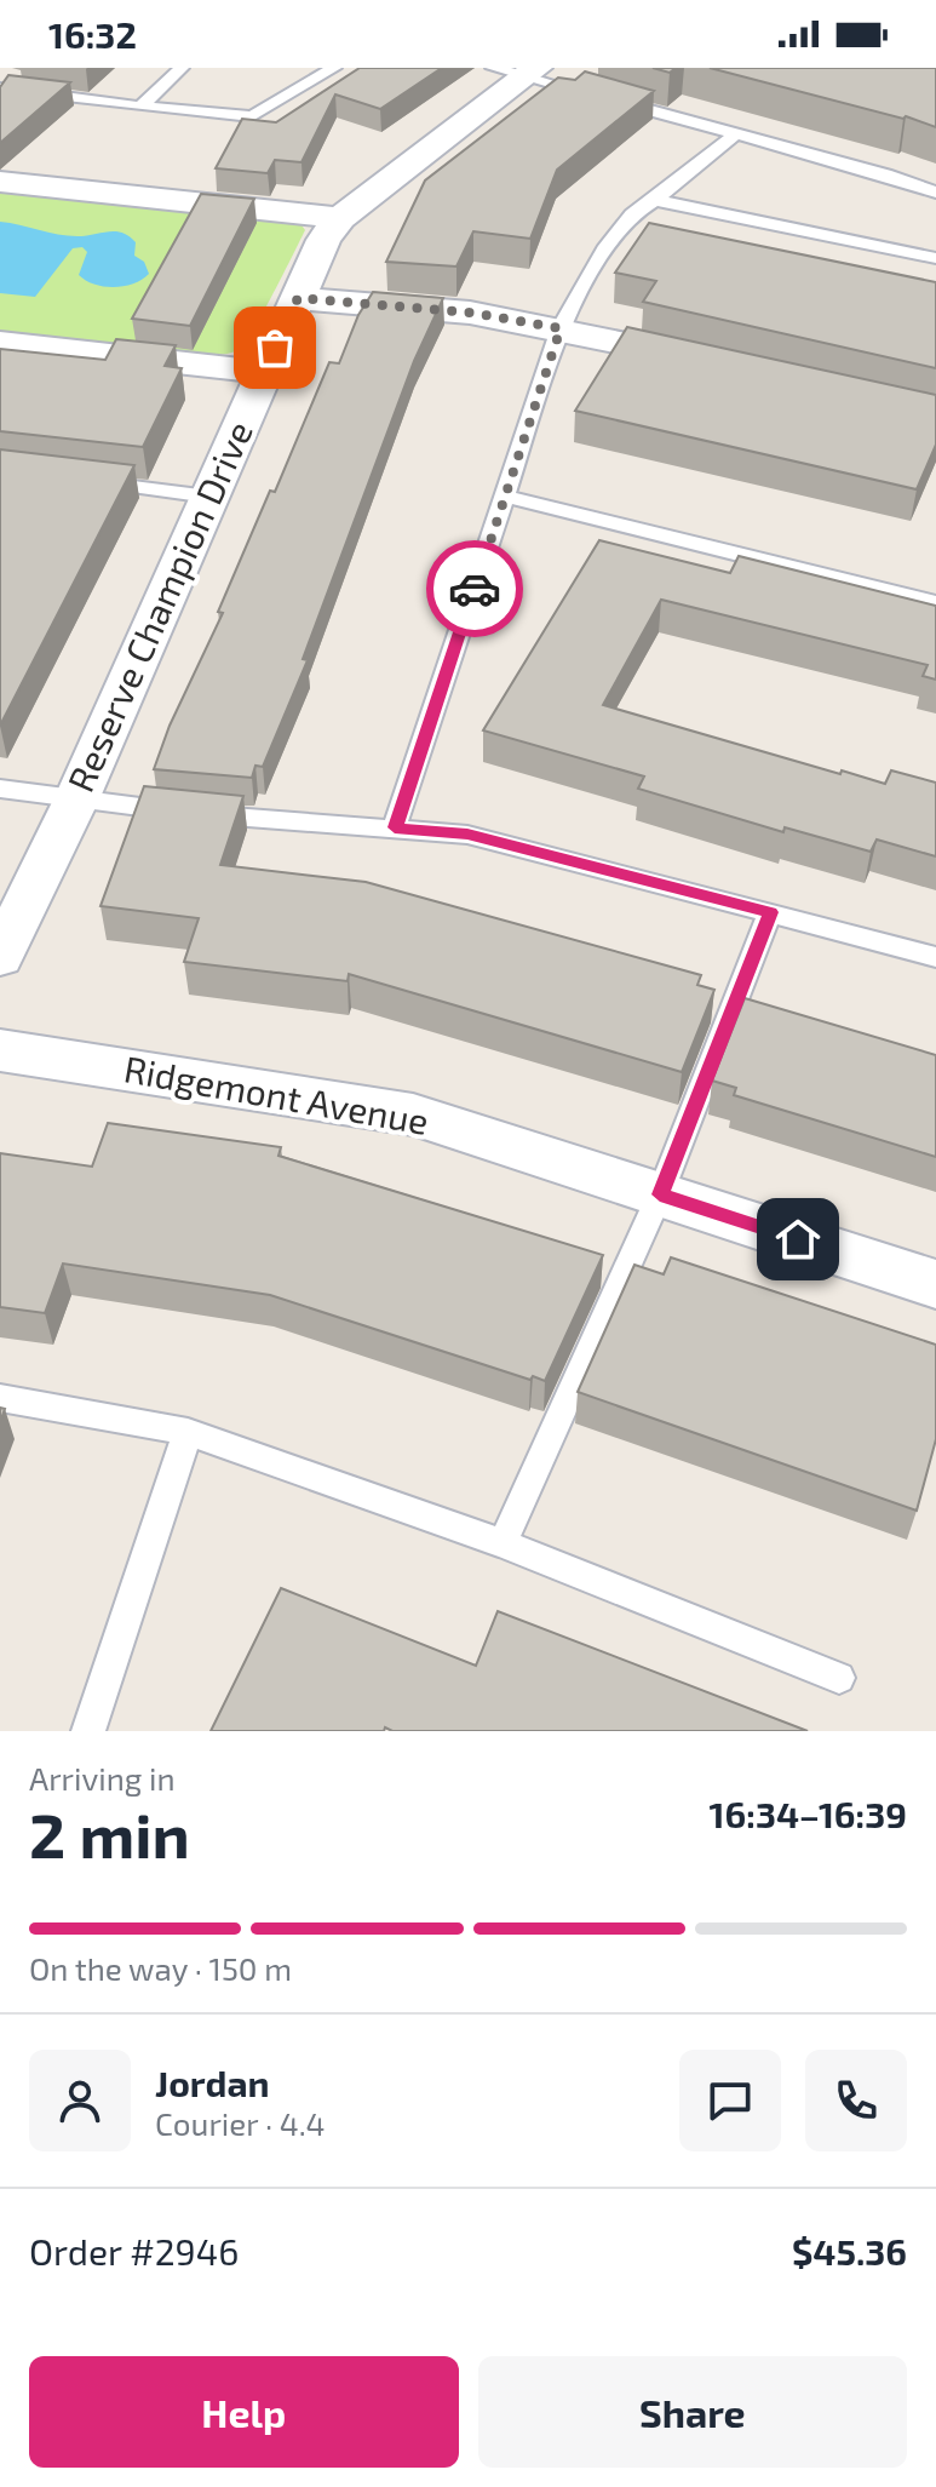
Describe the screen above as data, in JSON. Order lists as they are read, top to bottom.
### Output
{
  "streets": {
    "street": ["Reserve Champion Drive", "Ridgemont Avenue"]
  },
  "page": {
    "status": "16:32",
    "heading": ["2 min", "Arriving in", "16:34–16:39"],
    "panel": [
      "Jordan",
      "Courier · 4.4",
      "Order #2946",
      "$45.36"
    ],
    "bar": "On the way · 150 m",
    "buttons": ["Help", "Share"]
  }
}
